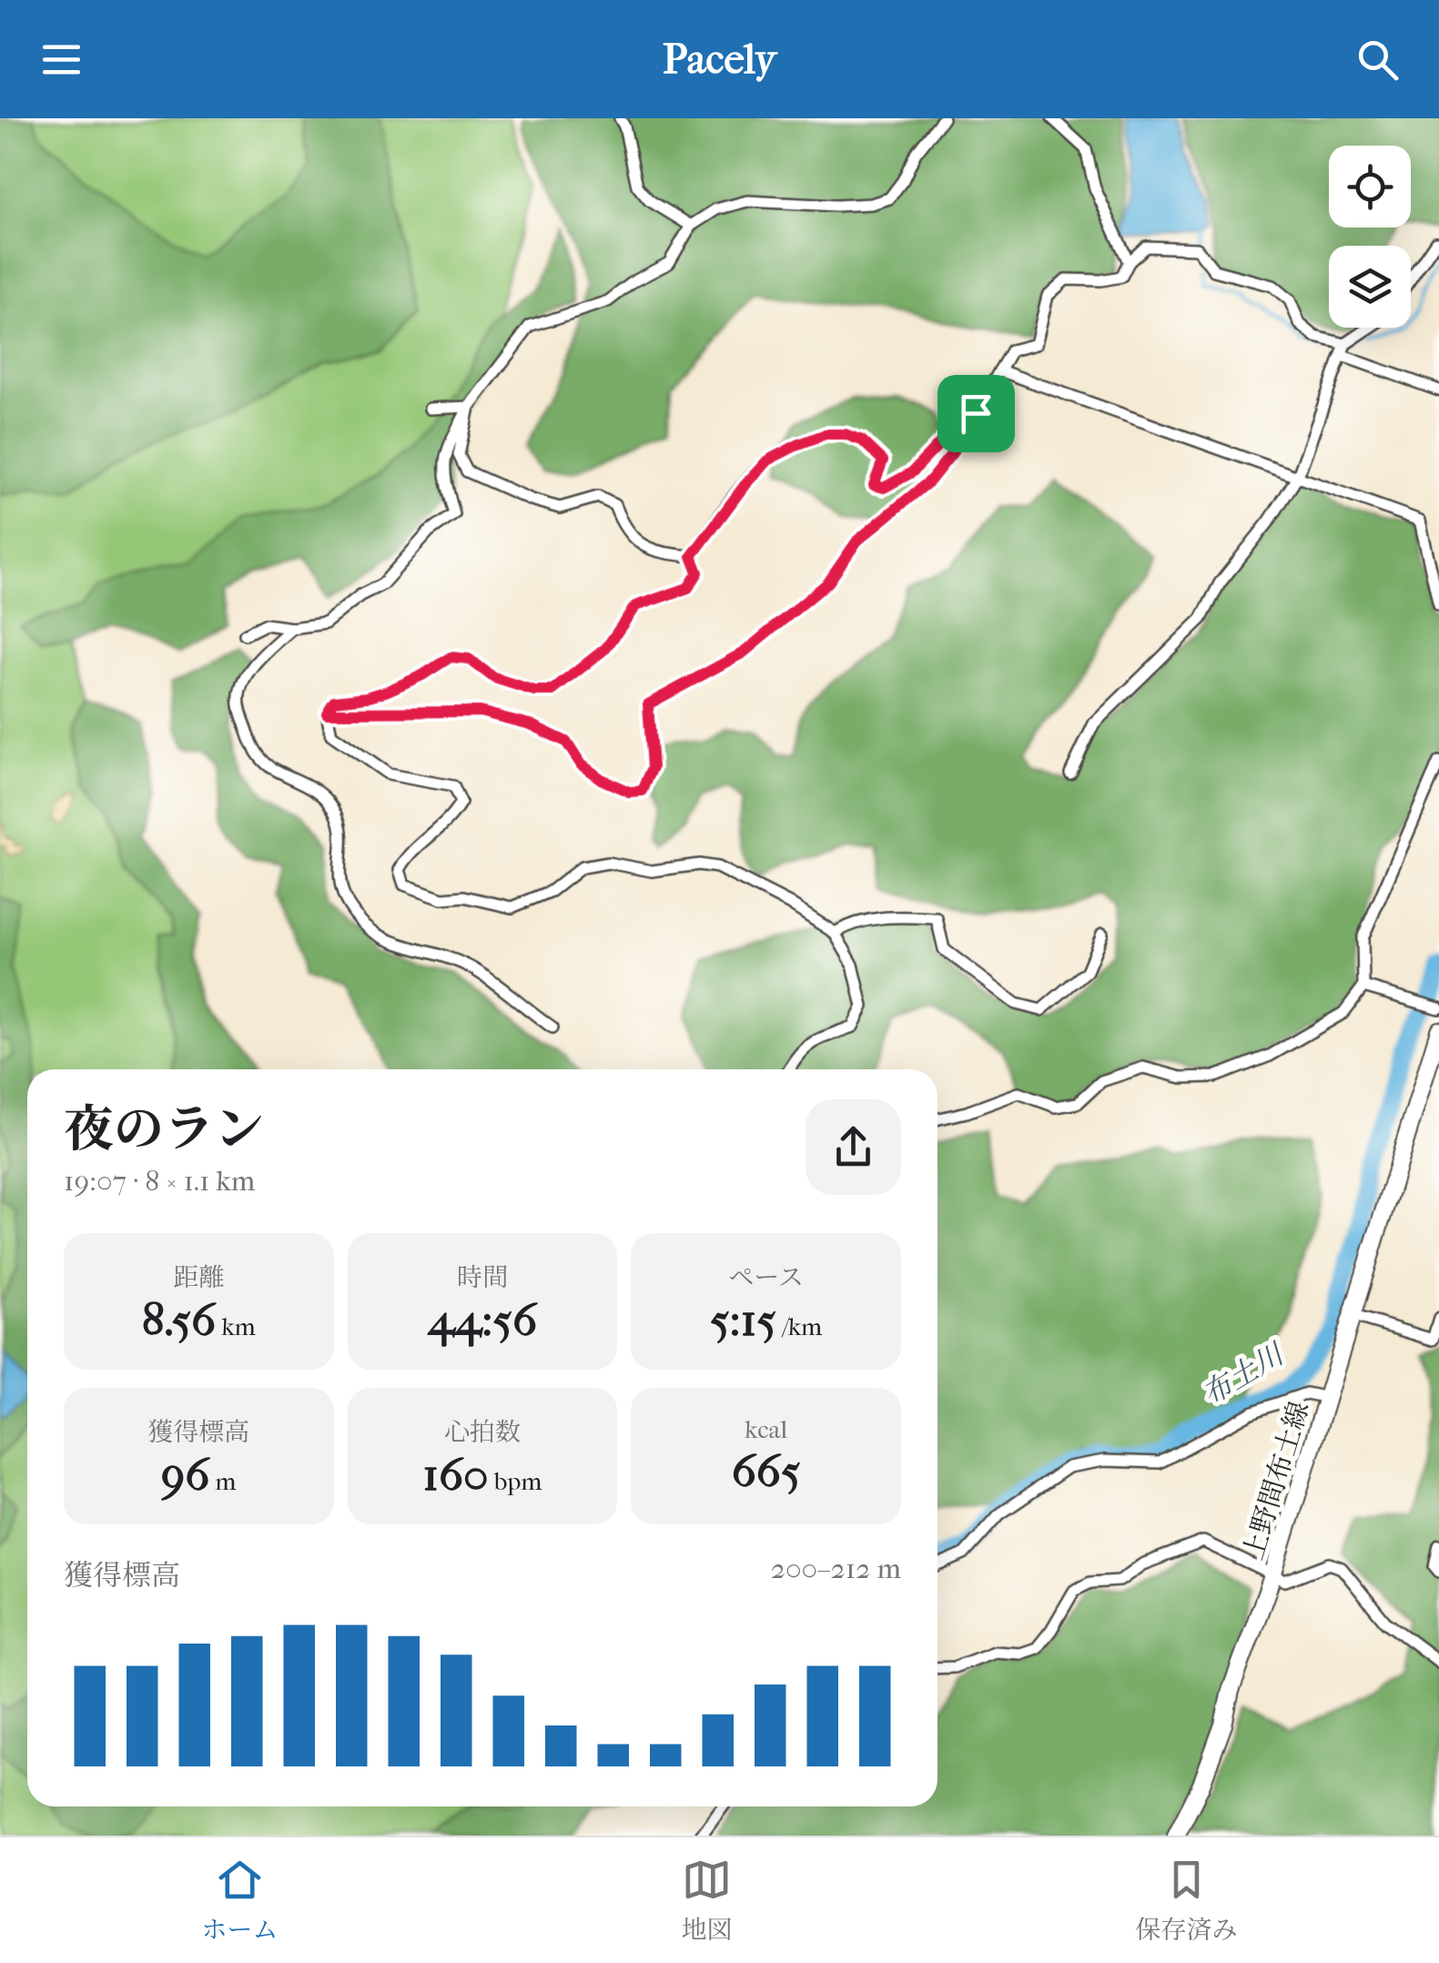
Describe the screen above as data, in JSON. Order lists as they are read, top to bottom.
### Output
{
  "streets": {
    "main road": ["上野間布土線"]
  },
  "water": ["布土川"],
  "page": {
    "header": "Pacely",
    "heading": ["夜のラン", "19:07 · 8 × 1.1 km"],
    "stats": [
      ["距離", "8.56 km"],
      ["時間", "44:56"],
      ["ペース", "5:15 /km"],
      ["獲得標高", "96 m"],
      ["心拍数", "160 bpm"],
      ["kcal", "665"]
    ],
    "chart": ["獲得標高", "200–212 m"],
    "tabs": ["ホーム", "地図", "保存済み"]
  }
}
